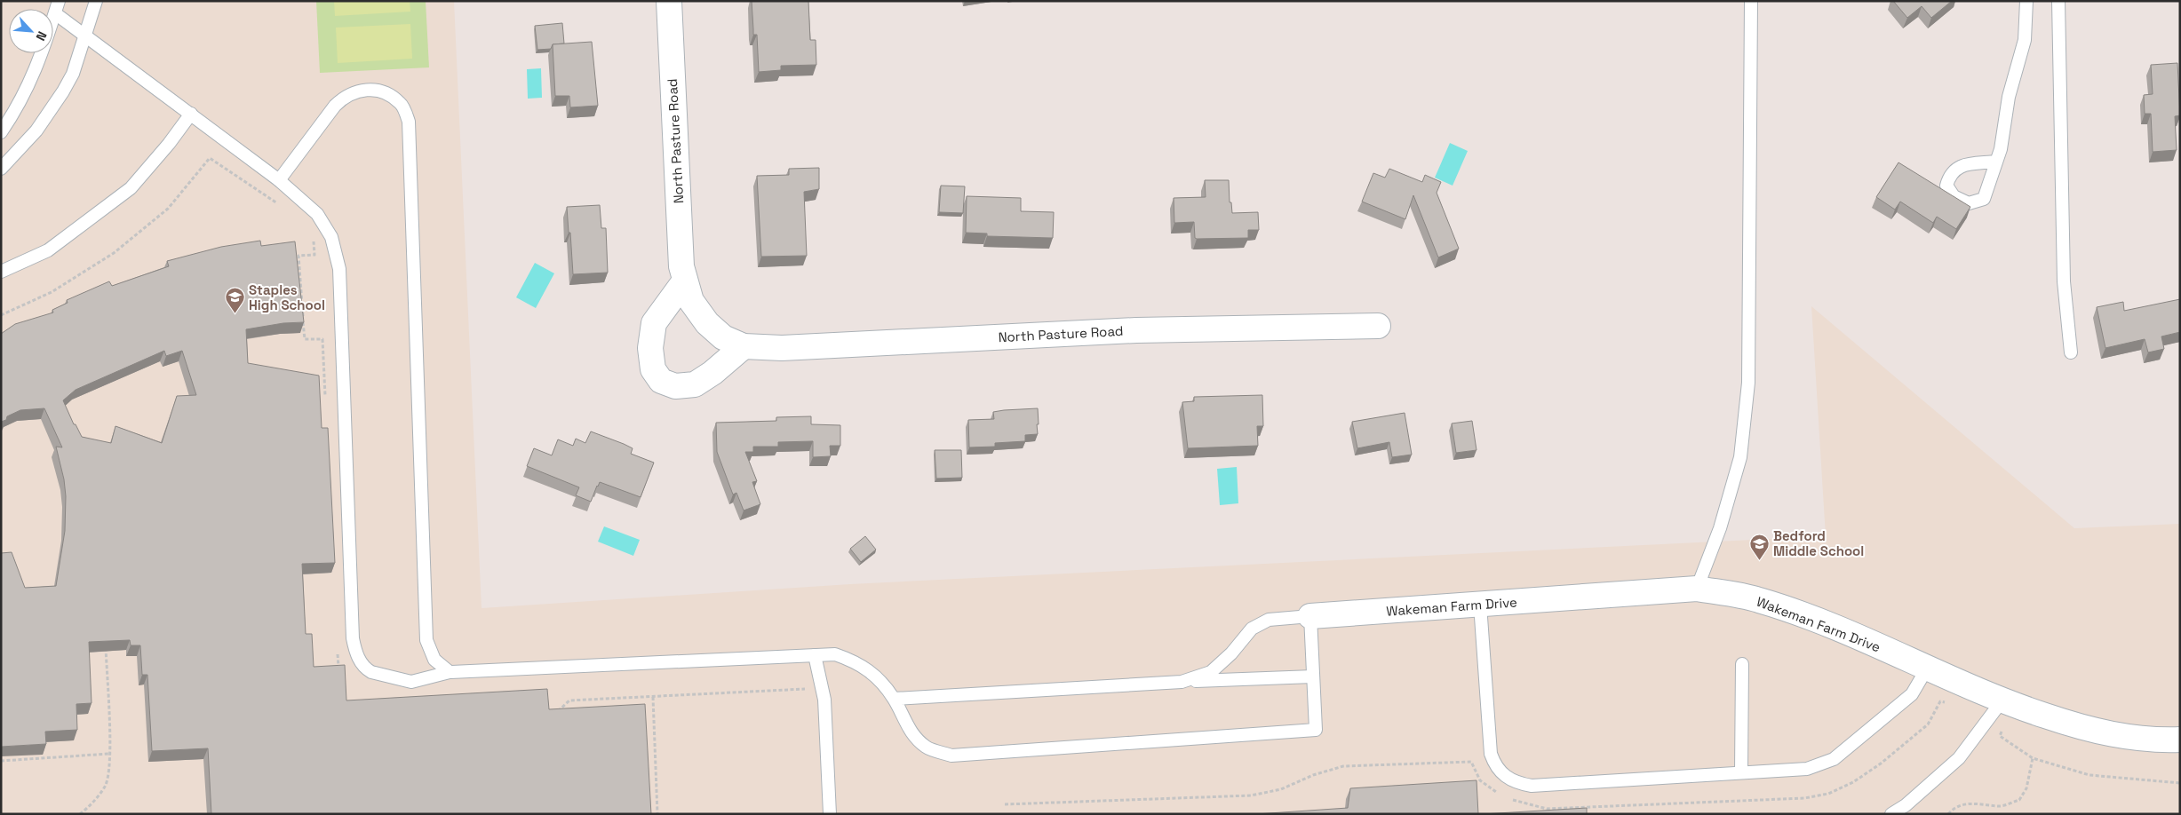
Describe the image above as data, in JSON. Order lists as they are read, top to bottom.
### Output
{
  "streets": {
    "street": ["North Pasture Road", "Wakeman Farm Drive"]
  },
  "places": {
    "school or university": ["Staples High School", "Bedford Middle School"]
  },
  "north": "bottom right"
}
